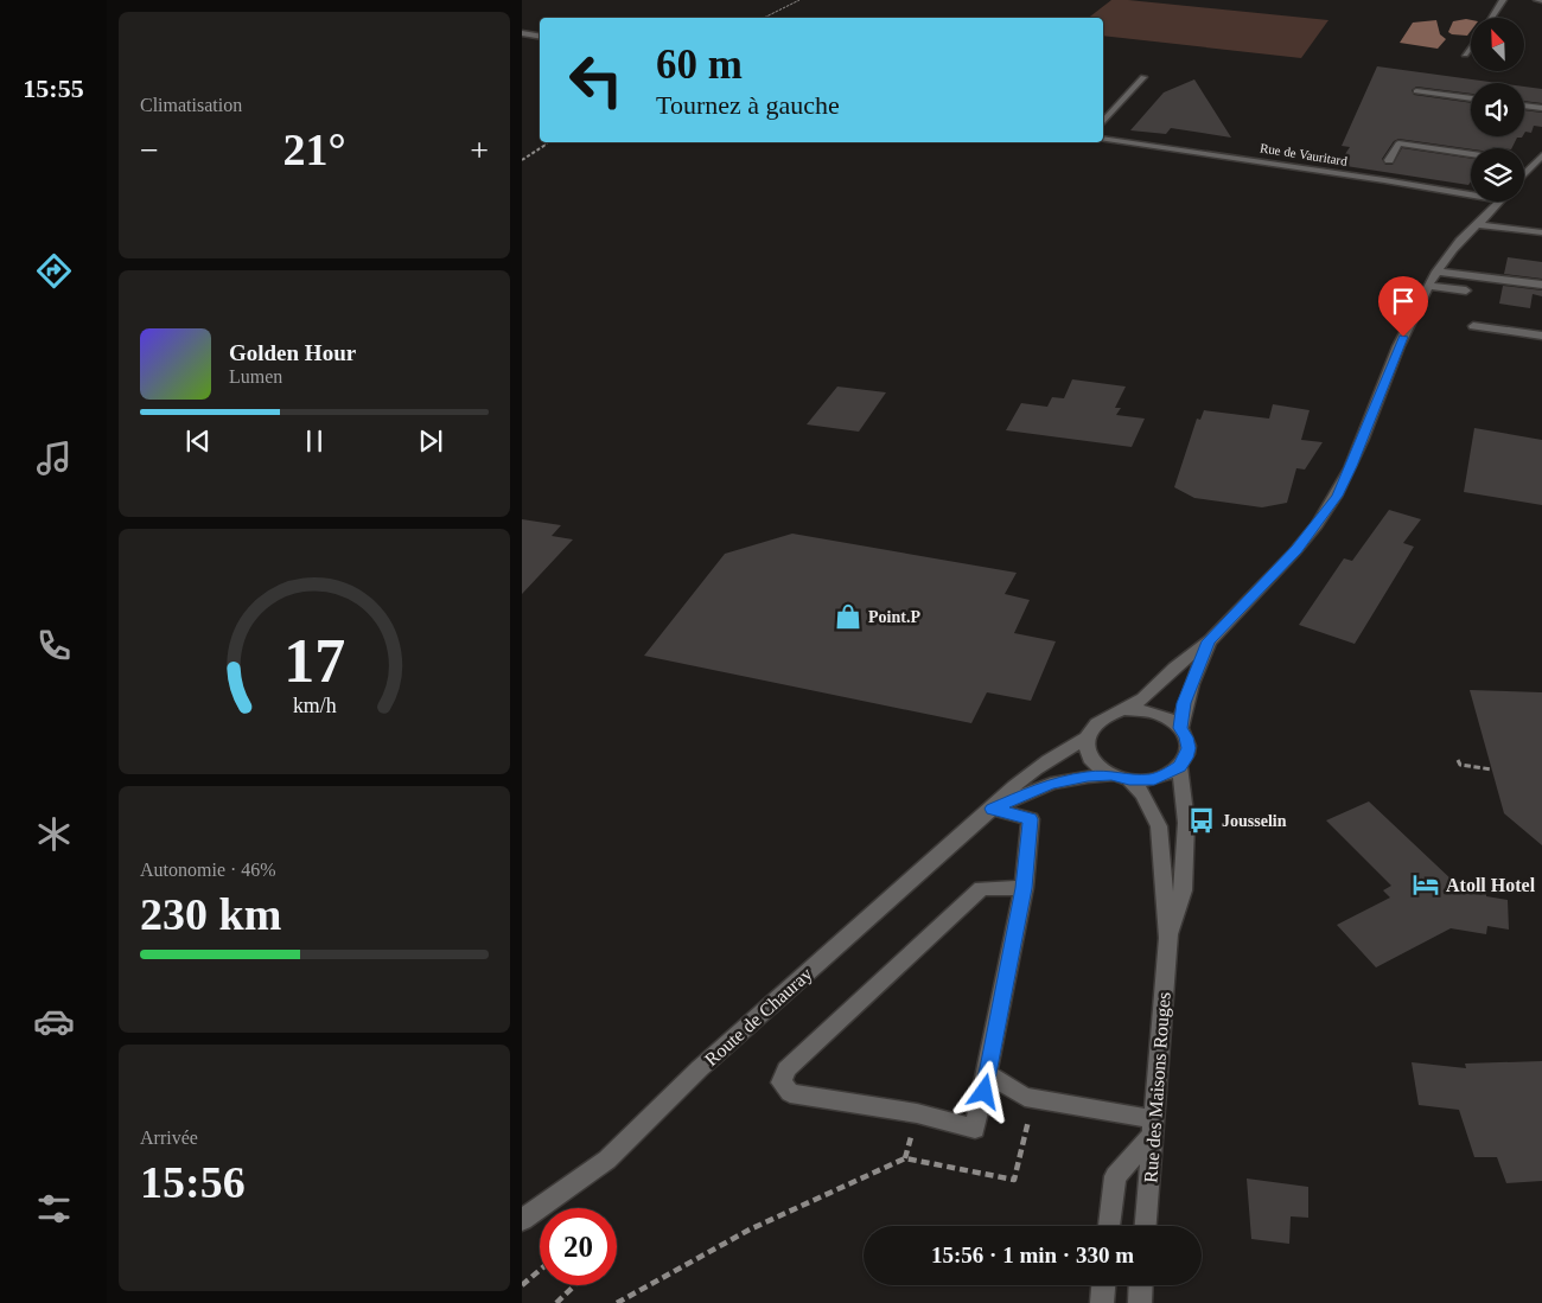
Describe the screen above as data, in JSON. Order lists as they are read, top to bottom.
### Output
{
  "streets": {
    "street": ["Rue de Vauritard", "Route de Chauray", "Rue des Maisons Rouges"]
  },
  "crossings": [
    ["Route de Chauray", "Rue des Maisons Rouges"]
  ],
  "places": {
    "shop": ["Point.P"],
    "bus stop": ["Jousselin"],
    "hotel": ["Atoll Hotel"]
  },
  "north": "top left",
  "page": {
    "tabs": "15:55",
    "tile": [
      "Climatisation",
      ["Autonomie · 46%", "230 km"],
      ["Arrivée", "15:56"]
    ],
    "turn": ["60 m", "Tournez à gauche"],
    "heat": ["−", "21°", "+"],
    "song": ["Golden Hour", "Lumen"],
    "limit": "20",
    "trip": "15:56 · 1 min · 330 m",
    "gauge": ["17", "km/h"]
  }
}
